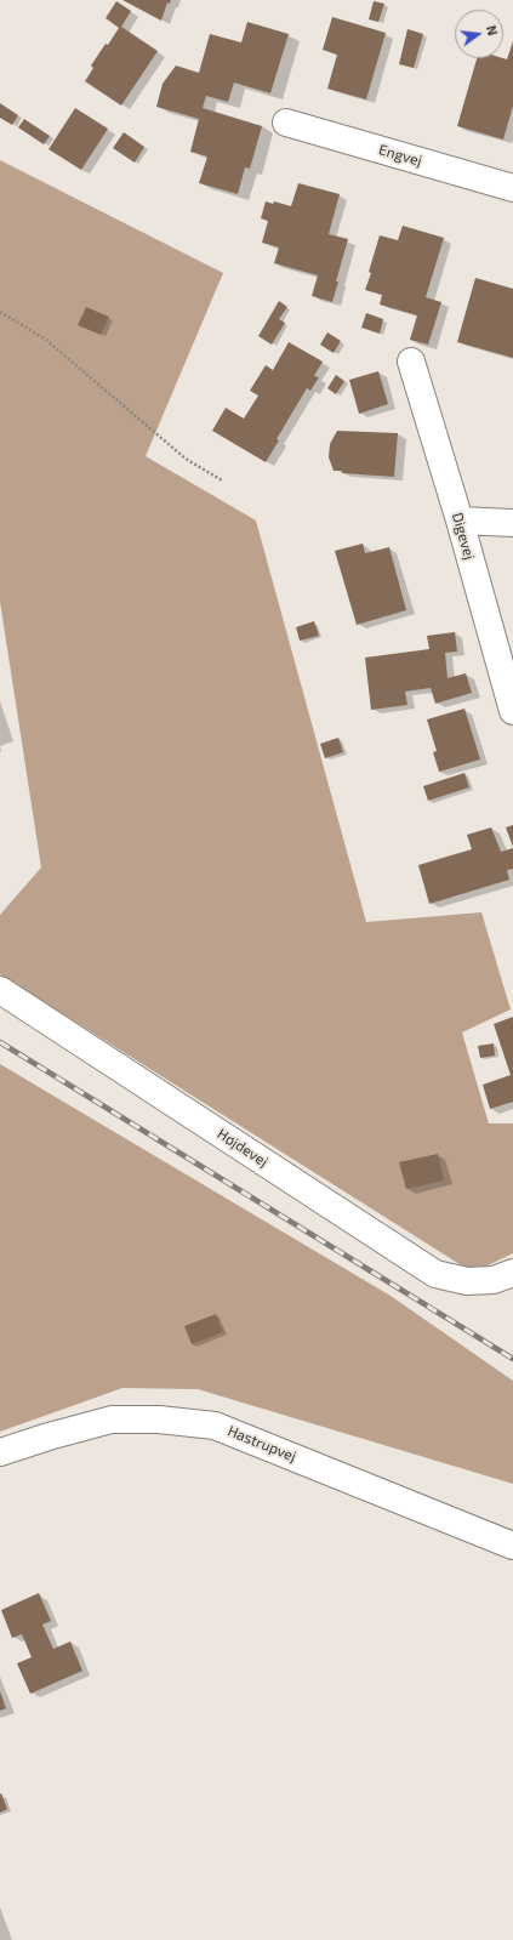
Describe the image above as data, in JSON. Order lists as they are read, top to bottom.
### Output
{
  "streets": {
    "street": [
      "Engvej",
      "Digevej",
      "Højdevej",
      "Hastrupvej"
    ]
  },
  "north": "right"
}
